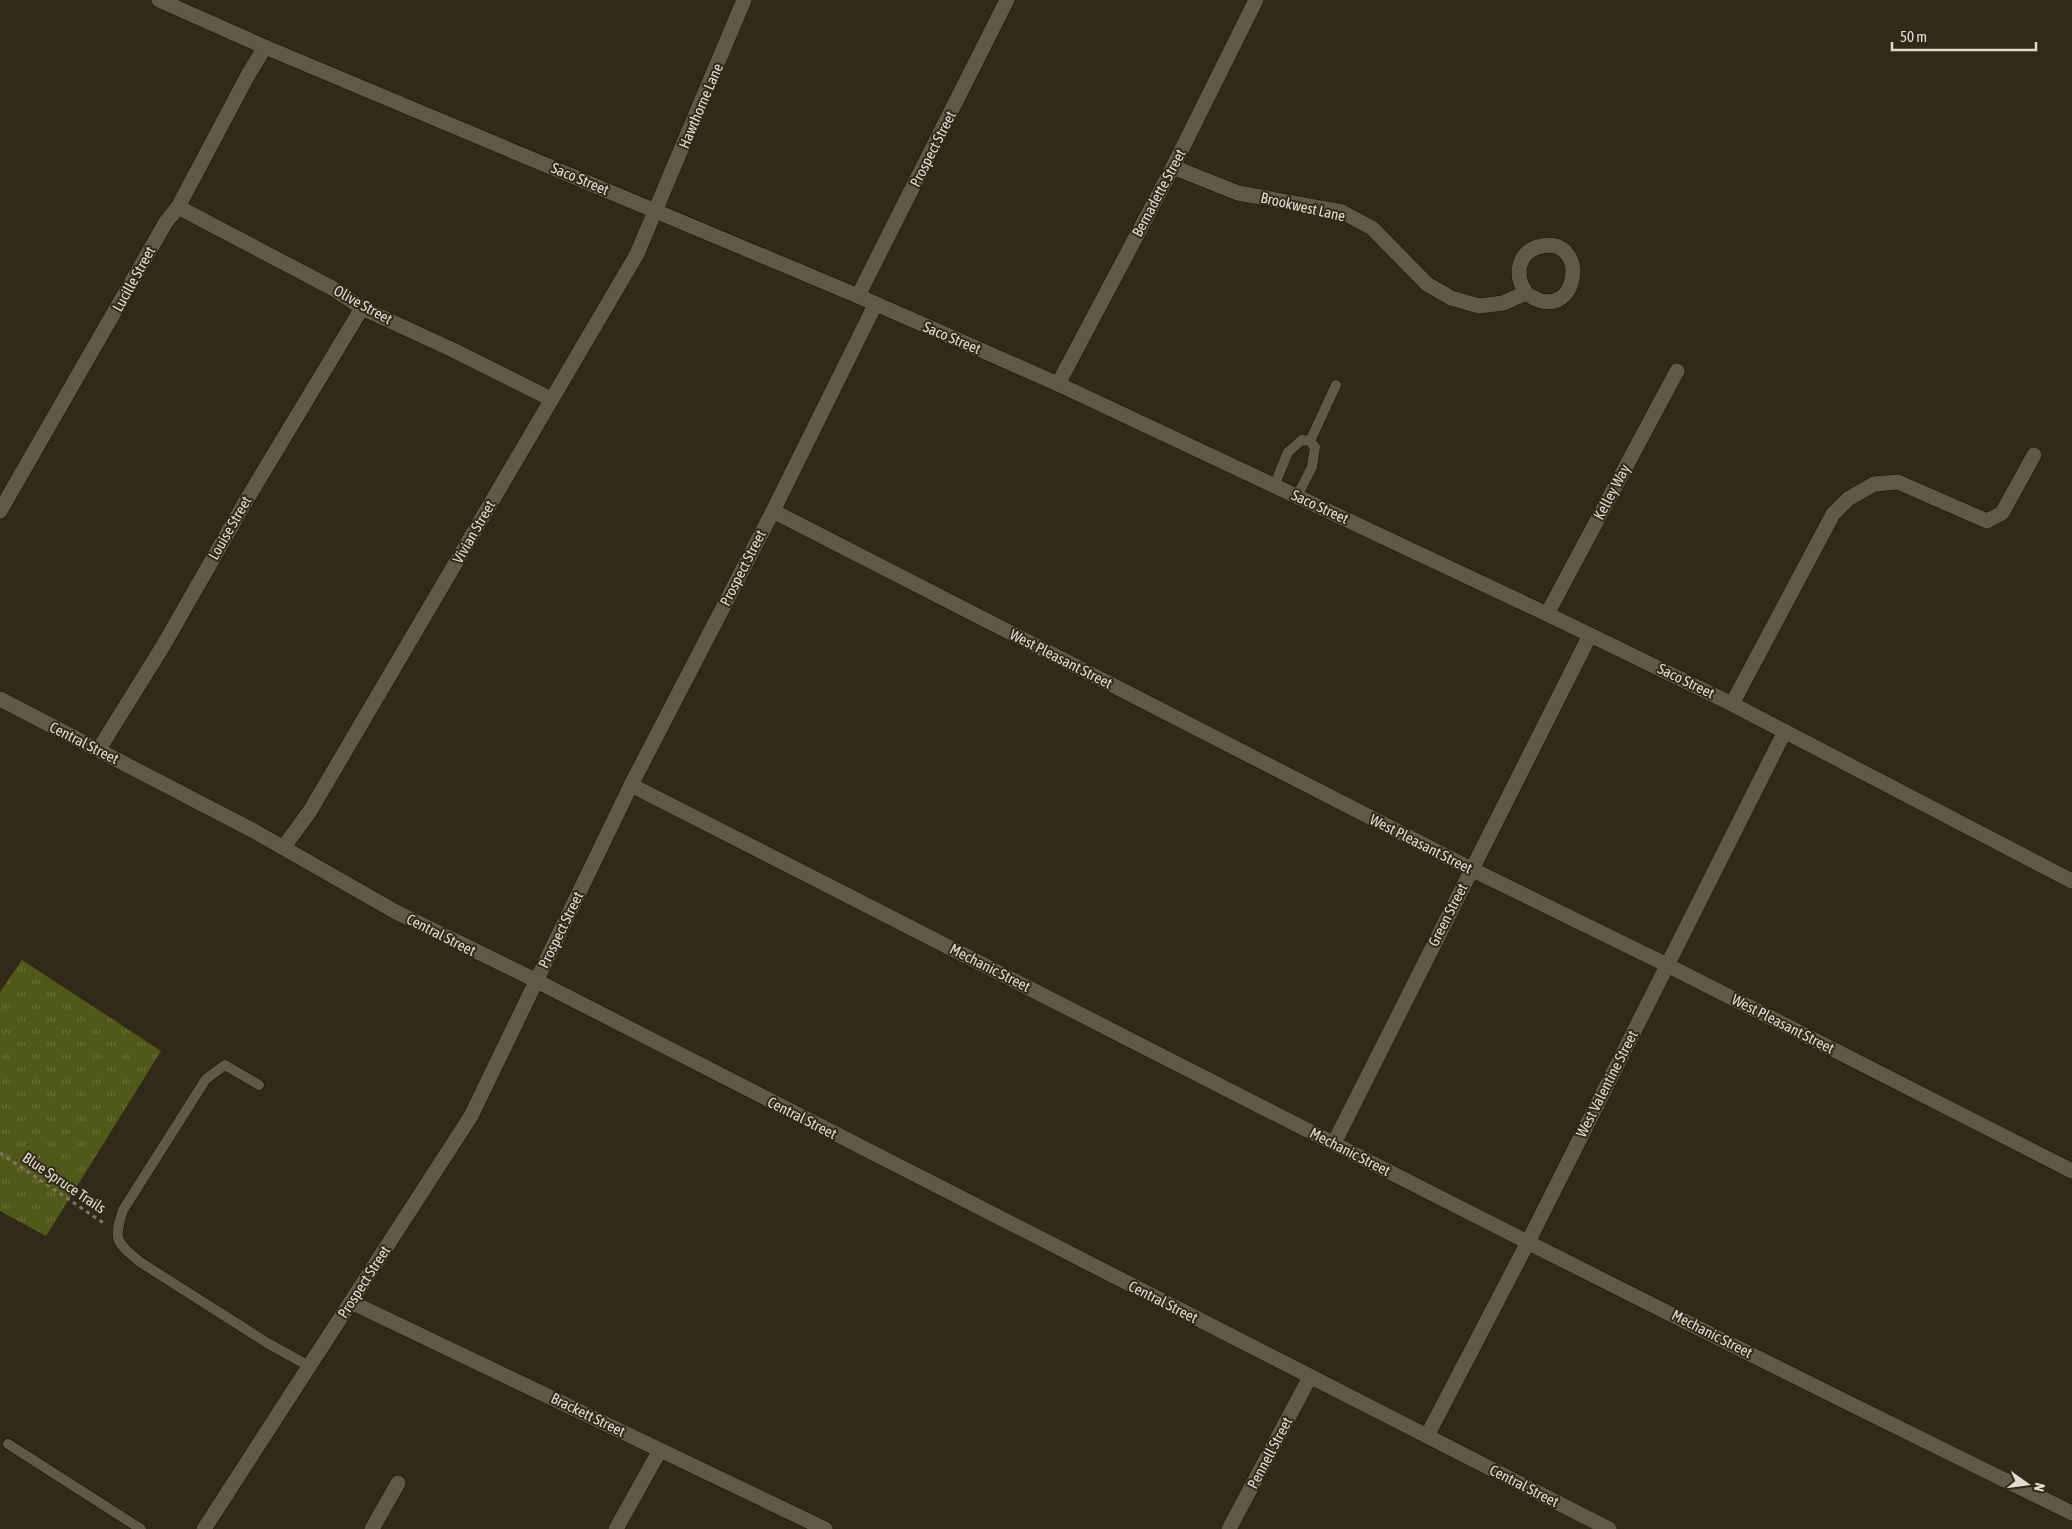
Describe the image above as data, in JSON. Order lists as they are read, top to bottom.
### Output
{
  "streets": {
    "street": [
      "Hawthorne Lane",
      "Prospect Street",
      "Saco Street",
      "Bernadette Street",
      "Brookwest Lane",
      "Lucille Street",
      "Olive Street",
      "Kelley Way",
      "Louise Street",
      "Vivian Street",
      "West Pleasant Street",
      "Central Street",
      "Green Street",
      "Mechanic Street",
      "West Valentine Street",
      "Brackett Street",
      "Pennell Street"
    ],
    "path": ["Blue Spruce Trails"]
  },
  "crossings": [
    ["Hawthorne Lane", "Saco Street"],
    ["Hawthorne Lane", "Vivian Street"],
    ["Prospect Street", "Saco Street"],
    ["Prospect Street", "West Pleasant Street"],
    ["Prospect Street", "Central Street"],
    ["Prospect Street", "Mechanic Street"],
    ["Prospect Street", "Brackett Street"],
    ["Saco Street", "Bernadette Street"],
    ["Saco Street", "Lucille Street"],
    ["Saco Street", "Kelley Way"],
    ["Saco Street", "Vivian Street"],
    ["Saco Street", "Green Street"],
    ["Saco Street", "West Valentine Street"],
    ["Bernadette Street", "Brookwest Lane"],
    ["Lucille Street", "Olive Street"],
    ["Olive Street", "Louise Street"],
    ["Olive Street", "Vivian Street"],
    ["Louise Street", "Central Street"],
    ["Vivian Street", "Central Street"],
    ["West Pleasant Street", "Green Street"],
    ["West Pleasant Street", "West Valentine Street"],
    ["Central Street", "West Valentine Street"],
    ["Central Street", "Pennell Street"],
    ["Green Street", "Mechanic Street"],
    ["Mechanic Street", "West Valentine Street"]
  ],
  "scale_bar": "50 m",
  "north": "right"
}
